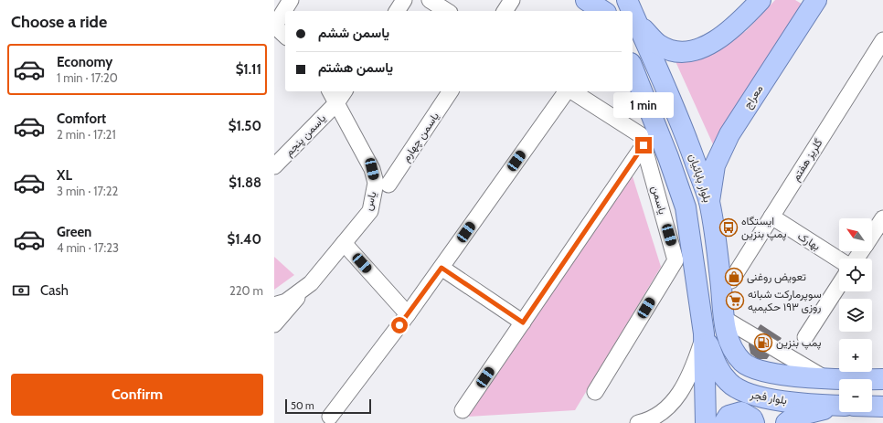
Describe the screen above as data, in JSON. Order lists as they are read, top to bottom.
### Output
{
  "streets": {
    "main road": ["معراج", "بلوار بابائیان", "بلوار فجر"],
    "street": [
      "یاسمن پنجم",
      "یاسمن چهارم",
      "گلریز هفتم",
      "یاسمن",
      "یاس",
      "بهارک"
    ]
  },
  "crossings": [
    ["معراج", "بلوار بابائیان"],
    ["یاسمن پنجم", "یاس"],
    ["گلریز هفتم", "بهارک"],
    ["بلوار بابائیان", "بلوار فجر"]
  ],
  "places": {
    "bus stop": ["ایستگاه پمپ بنزین"],
    "shop": ["تعویض روغنی"],
    "supermarket": ["سوپرمارکت شبانه روزی ۱۹۳ حکیمیه"],
    "fuel station": ["پمپ بنزین"]
  },
  "scale_bar": "50 m",
  "north": "top left",
  "page": {
    "heading": "Choose a ride",
    "banner": ["یاسمن ششم", "یاسمن هشتم"],
    "list": [
      {
        "name": "Economy",
        "note": "1 min · 17:20",
        "value": "$1.11"
      },
      {
        "name": "Comfort",
        "note": "2 min · 17:21",
        "value": "$1.50"
      },
      {
        "name": "XL",
        "note": "3 min · 17:22",
        "value": "$1.88"
      },
      {
        "name": "Green",
        "note": "4 min · 17:23",
        "value": "$1.40"
      }
    ],
    "bubble": "1 min",
    "map_buttons": ["+", "−"],
    "pay": ["Cash", "220 m"],
    "buttons": "Confirm",
    "scale": "50 m"
  }
}
